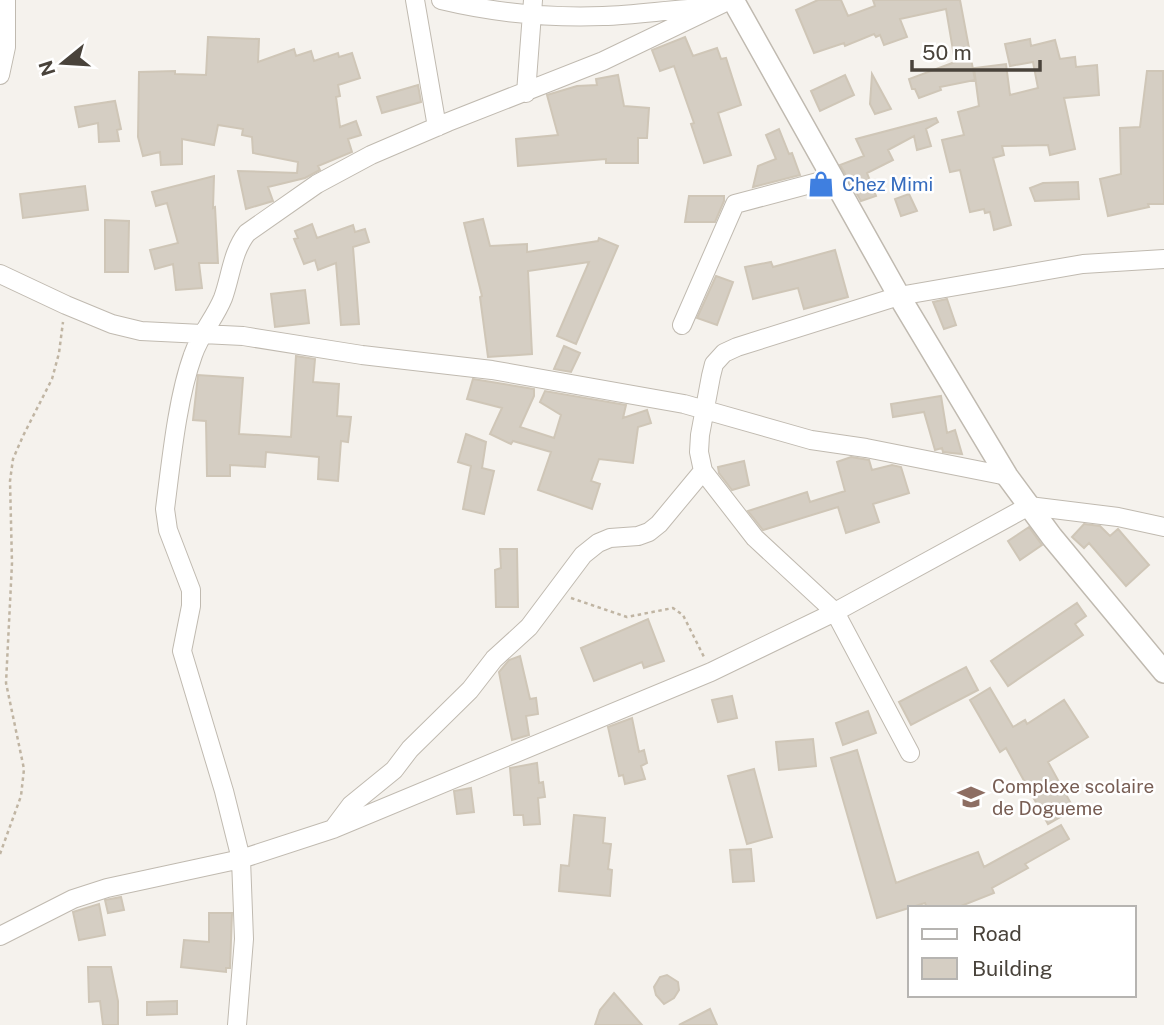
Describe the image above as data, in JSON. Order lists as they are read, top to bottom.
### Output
{
  "places": {
    "shop": ["Chez Mimi"],
    "school or university": ["Complexe scolaire de Dogueme"]
  },
  "legend": ["Road", "Building"],
  "scale_bar": "50 m",
  "north": "left"
}
